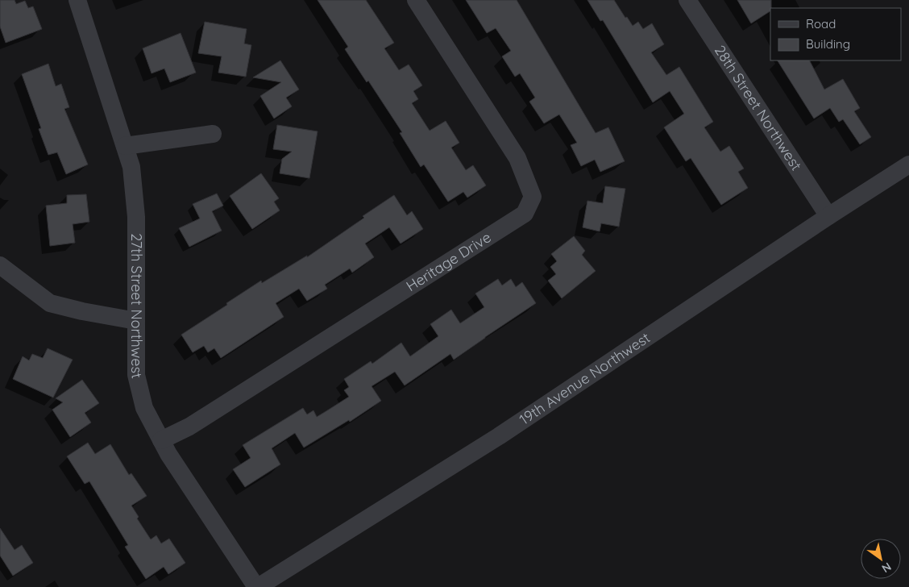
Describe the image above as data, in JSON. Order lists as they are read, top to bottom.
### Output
{
  "streets": {
    "street": [
      "28th Street Northwest",
      "Heritage Drive",
      "27th Street Northwest",
      "19th Avenue Northwest"
    ]
  },
  "crossings": [
    ["28th Street Northwest", "19th Avenue Northwest"],
    ["Heritage Drive", "27th Street Northwest"],
    ["27th Street Northwest", "19th Avenue Northwest"]
  ],
  "legend": ["Road", "Building"],
  "north": "bottom right"
}
